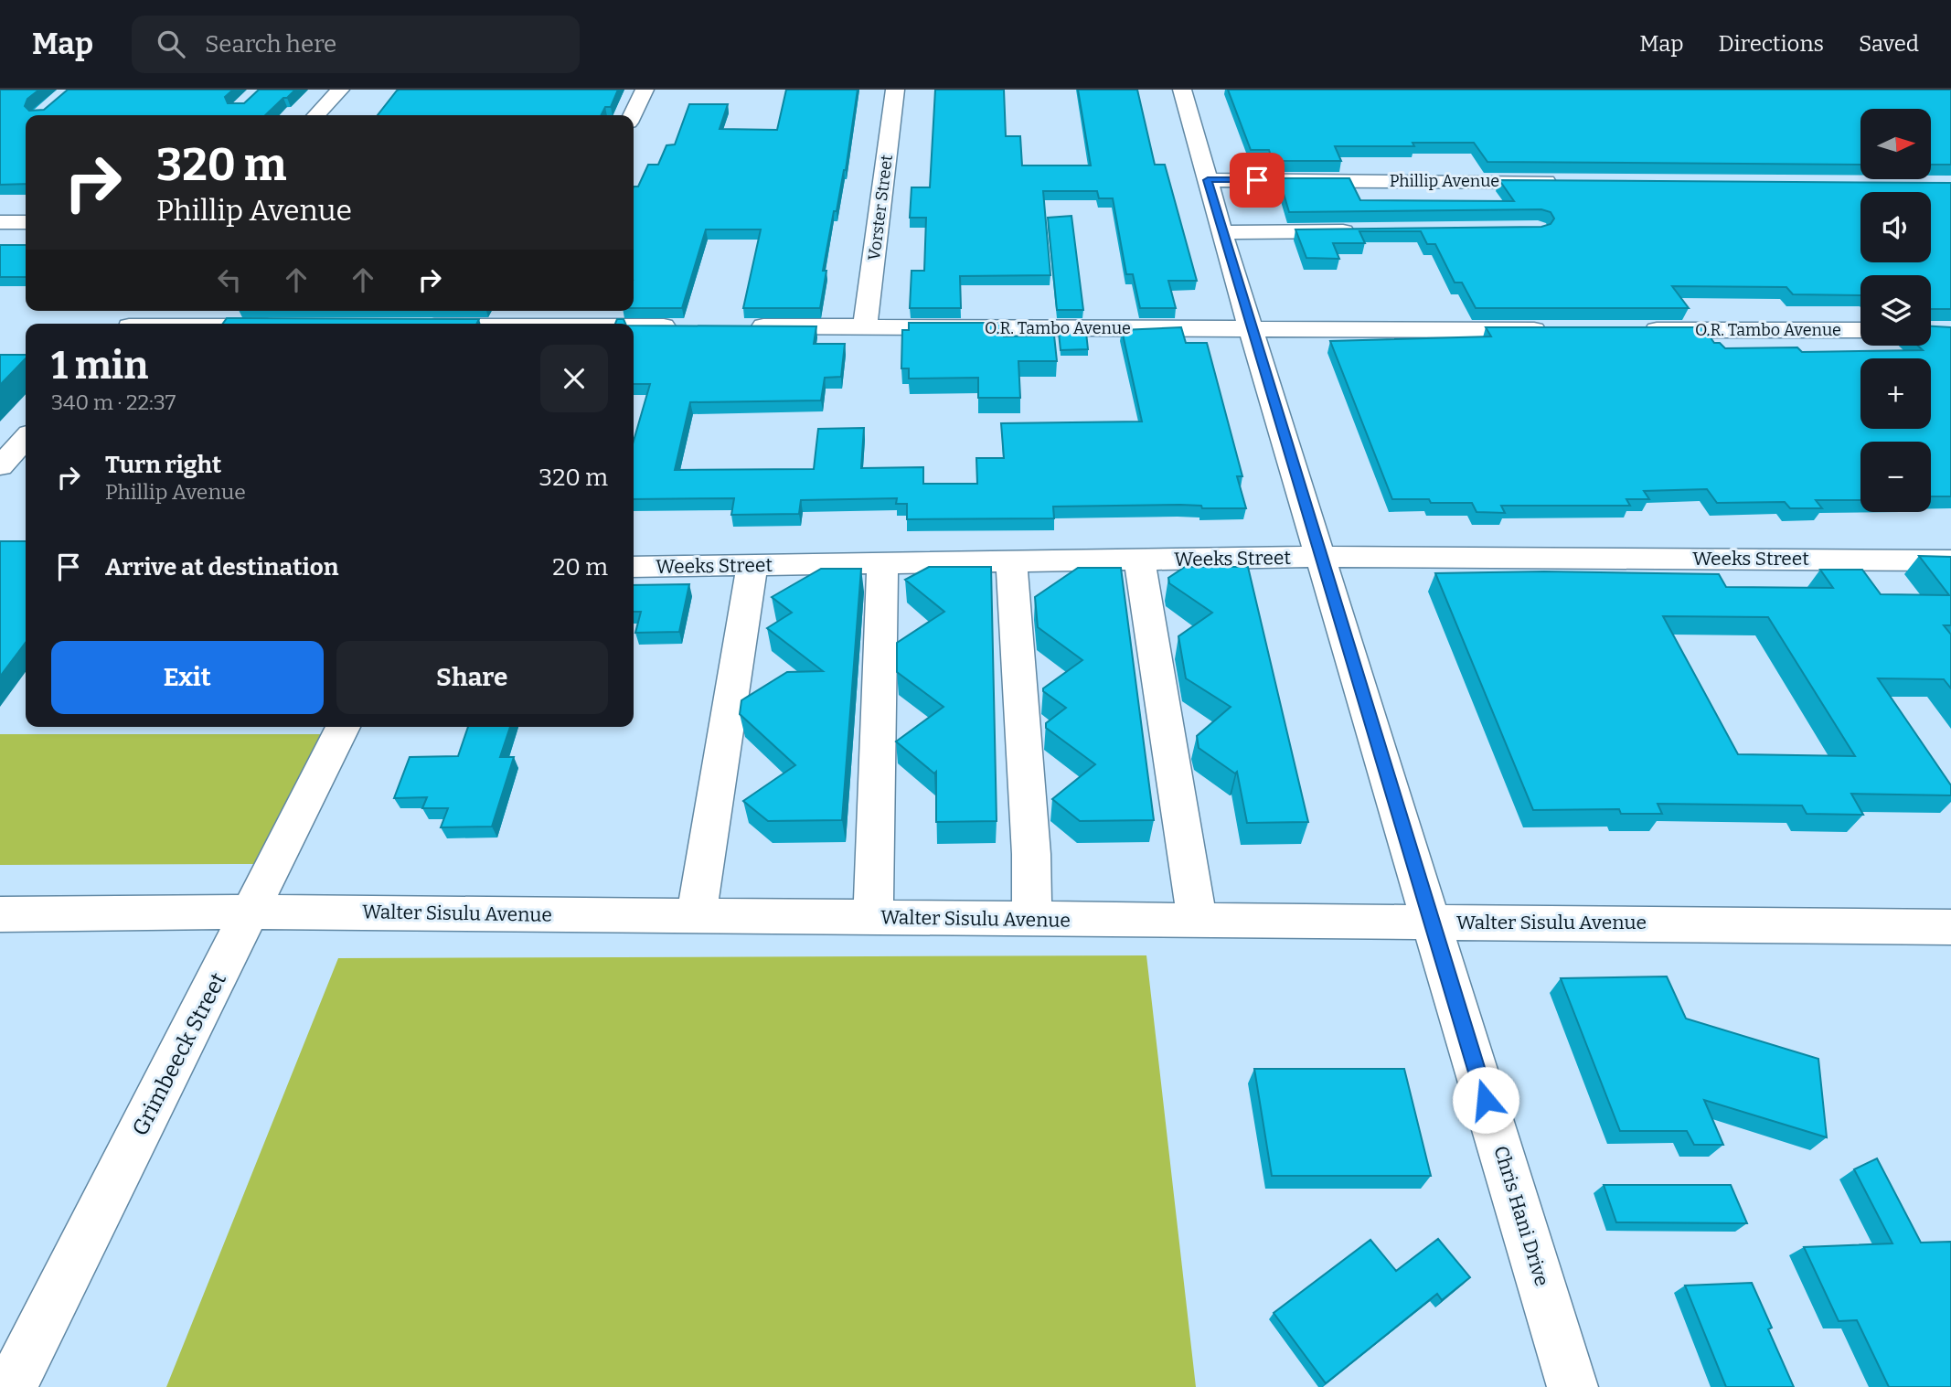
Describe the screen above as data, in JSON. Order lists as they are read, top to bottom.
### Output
{
  "streets": {
    "street": [
      "Phillip Avenue",
      "Vorster Street",
      "O.R. Tambo Avenue",
      "Weeks Street",
      "Walter Sisulu Avenue",
      "Grimbeeck Street",
      "Chris Hani Drive"
    ]
  },
  "crossings": [
    ["Phillip Avenue", "Chris Hani Drive"],
    ["Vorster Street", "O.R. Tambo Avenue"],
    ["O.R. Tambo Avenue", "Chris Hani Drive"],
    ["Weeks Street", "Chris Hani Drive"],
    ["Walter Sisulu Avenue", "Grimbeeck Street"],
    ["Walter Sisulu Avenue", "Chris Hani Drive"]
  ],
  "north": "right",
  "page": {
    "header": "Map",
    "search": "Search here",
    "nav": ["Map", "Directions", "Saved"],
    "map_buttons": ["+", "−"],
    "turn": ["320 m", "Phillip Avenue"],
    "heading": ["1 min", "340 m · 22:37"],
    "list": [
      {
        "name": "Turn right",
        "note": "Phillip Avenue",
        "value": "320 m"
      },
      {
        "name": "Arrive at destination",
        "value": "20 m"
      }
    ],
    "buttons": ["Exit", "Share"]
  }
}
